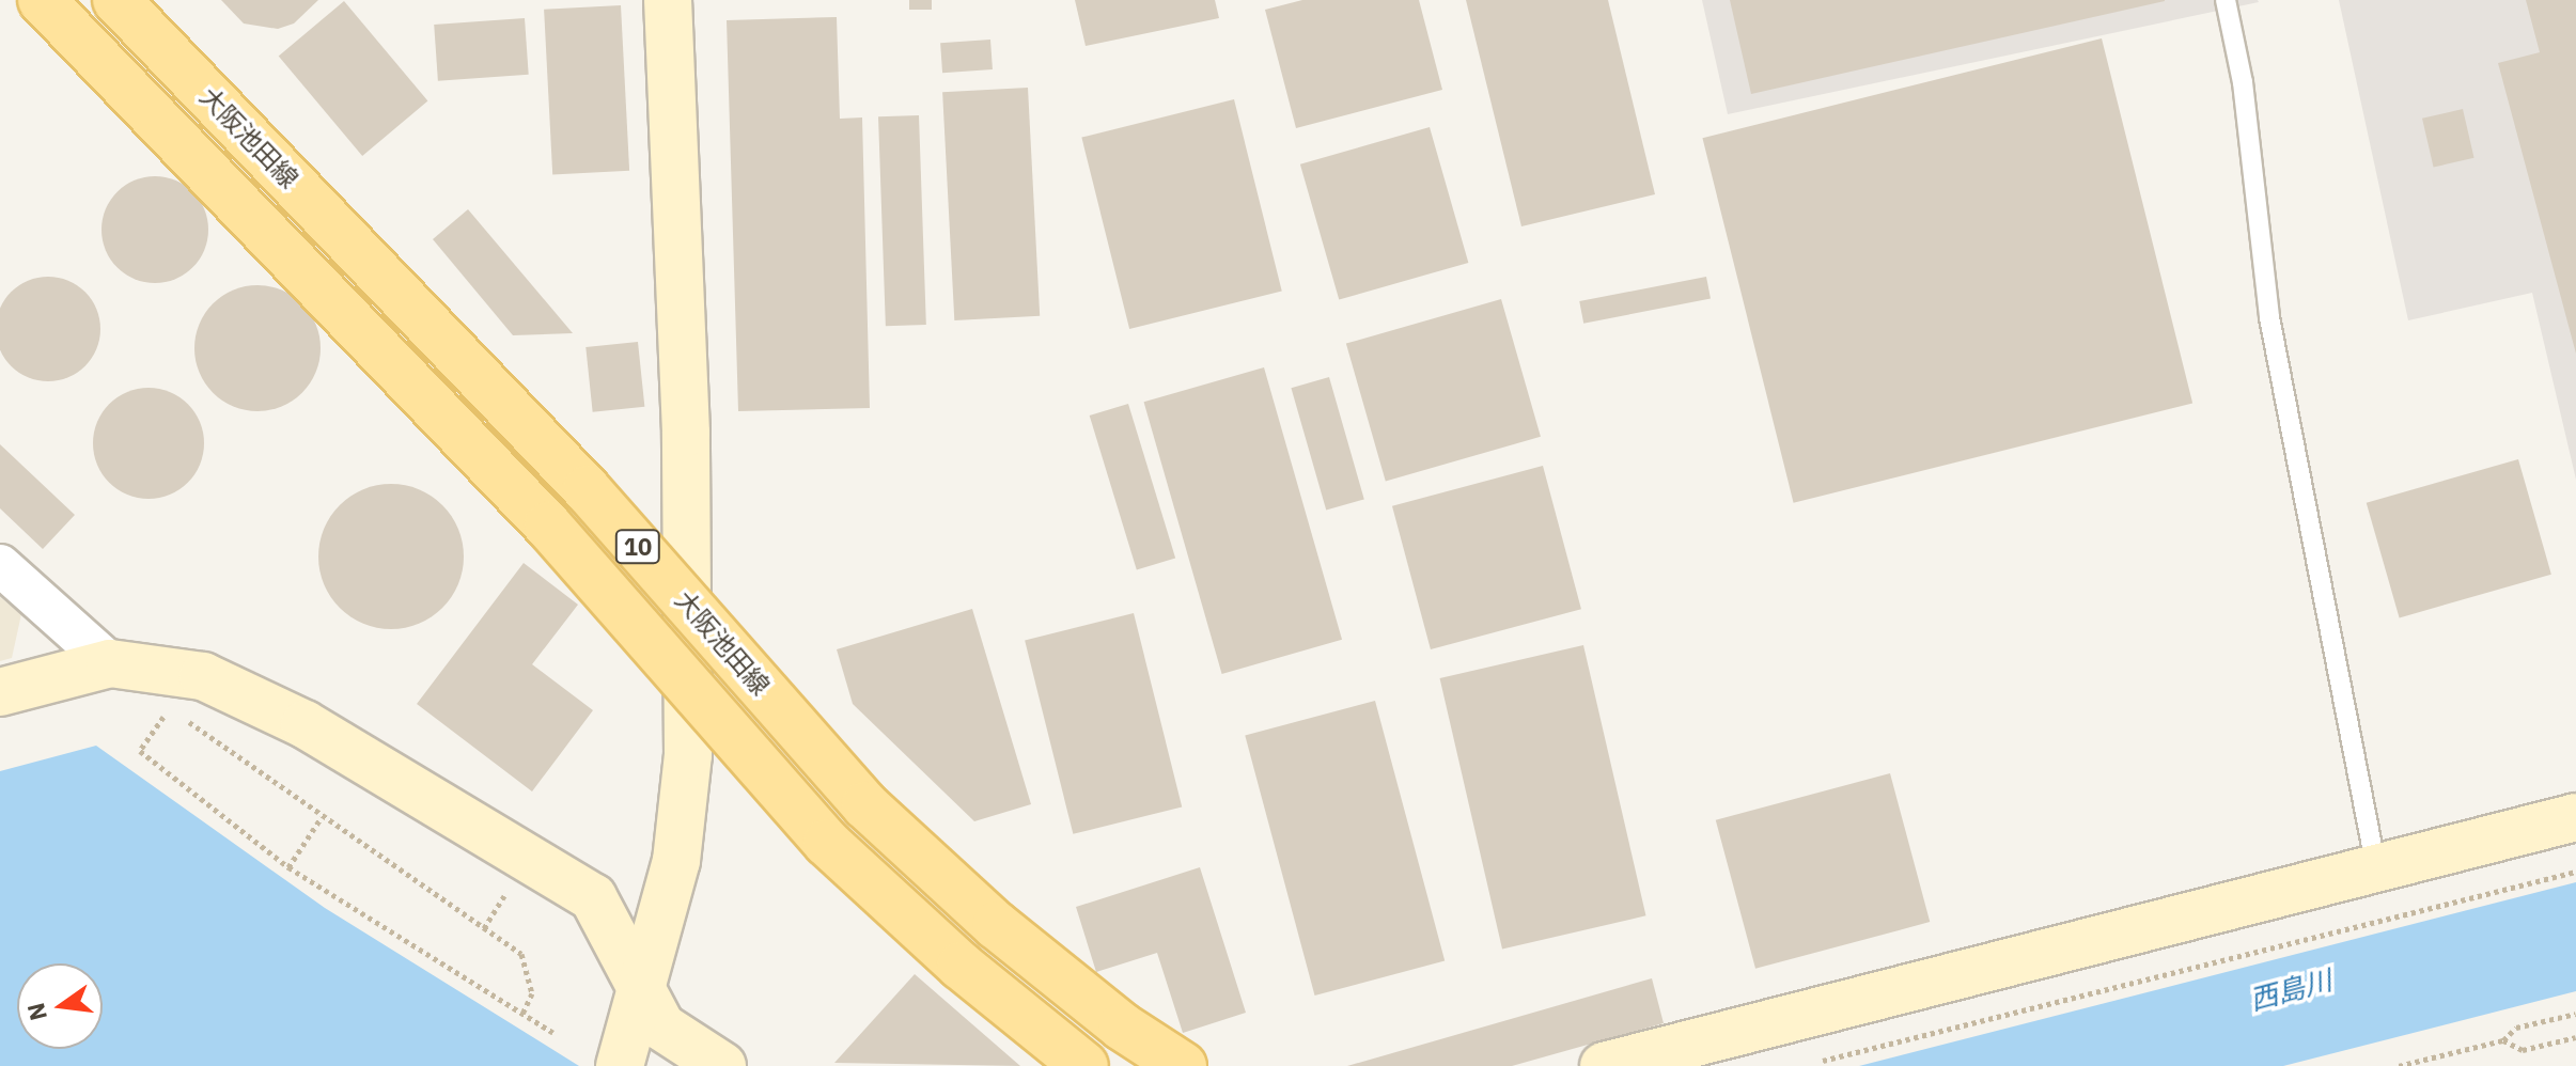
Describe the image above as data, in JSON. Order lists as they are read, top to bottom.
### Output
{
  "streets": {
    "main road": ["大阪池田線", "10"]
  },
  "water": ["西島川"],
  "north": "left"
}
